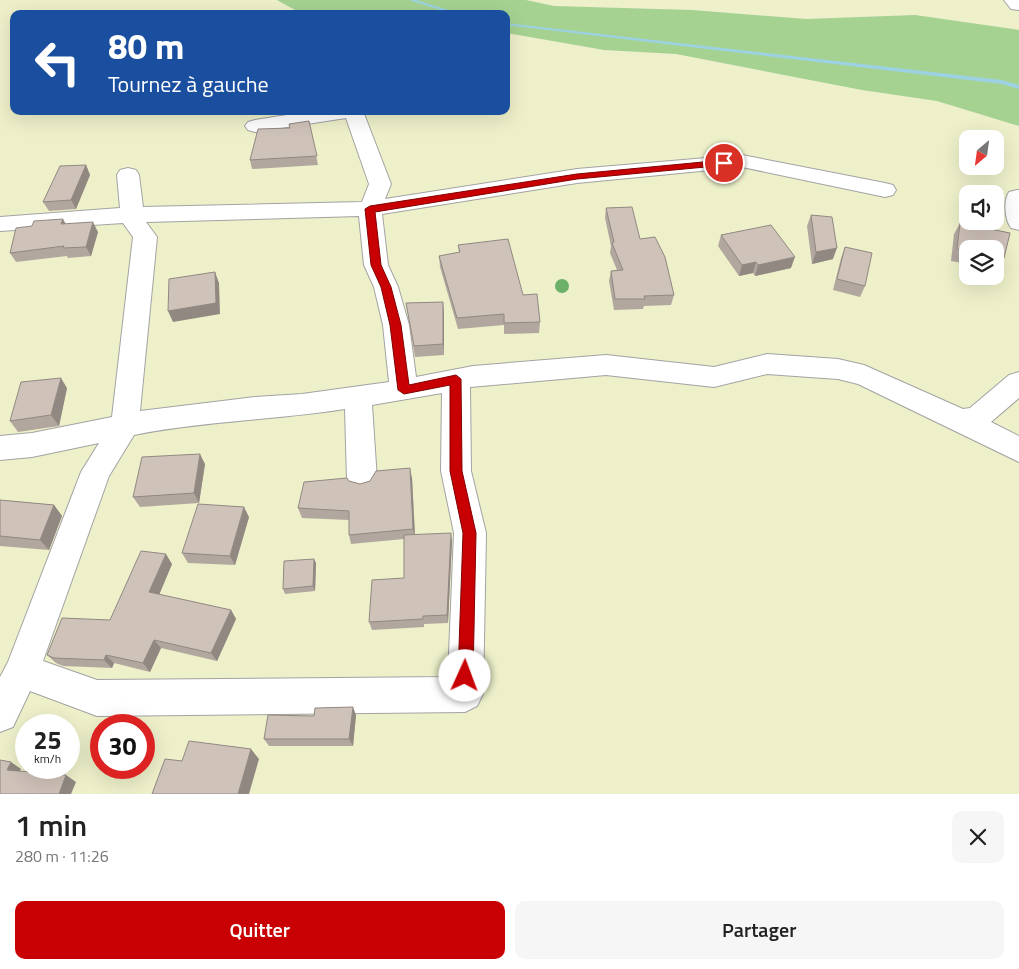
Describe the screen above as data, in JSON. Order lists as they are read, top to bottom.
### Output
{
  "north": "bottom left",
  "page": {
    "turn": ["80 m", "Tournez à gauche"],
    "speed": "25 km/h",
    "limit": "30",
    "heading": ["1 min", "280 m · 11:26"],
    "buttons": ["Quitter", "Partager"]
  }
}
